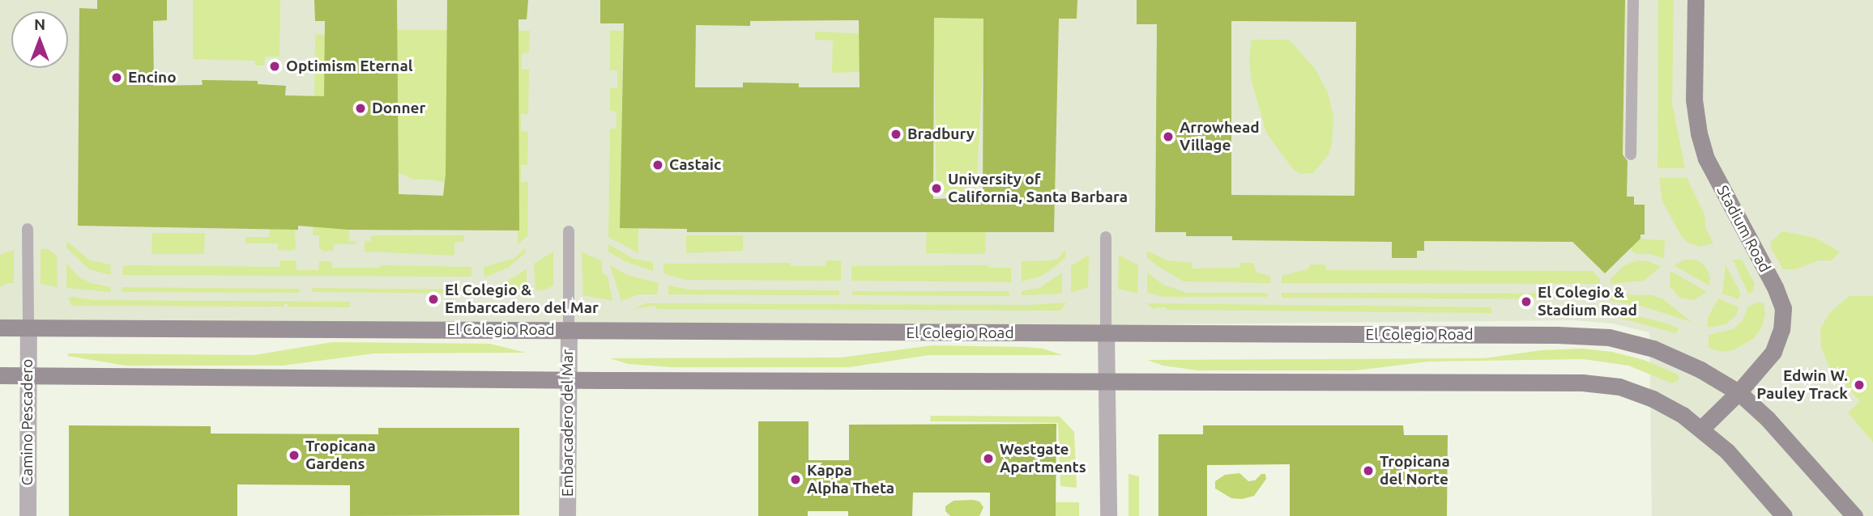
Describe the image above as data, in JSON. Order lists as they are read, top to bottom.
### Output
{
  "streets": {
    "main road": ["Stadium Road", "El Colegio Road"],
    "street": ["Camino Pescadero", "Embarcadero del Mar"]
  },
  "crossings": [
    ["Stadium Road", "El Colegio Road"],
    ["El Colegio Road", "Camino Pescadero"],
    ["El Colegio Road", "Embarcadero del Mar"]
  ],
  "places": [
    "Optimism Eternal",
    "Encino",
    "Donner",
    "Bradbury",
    "Arrowhead Village",
    "Castaic",
    "University of California, Santa Barbara",
    "El Colegio & Embarcadero del Mar",
    "El Colegio & Stadium Road",
    "Edwin W. Pauley Track",
    "Tropicana Gardens",
    "Westgate Apartments",
    "Tropicana del Norte",
    "Kappa Alpha Theta"
  ],
  "north": "top"
}
